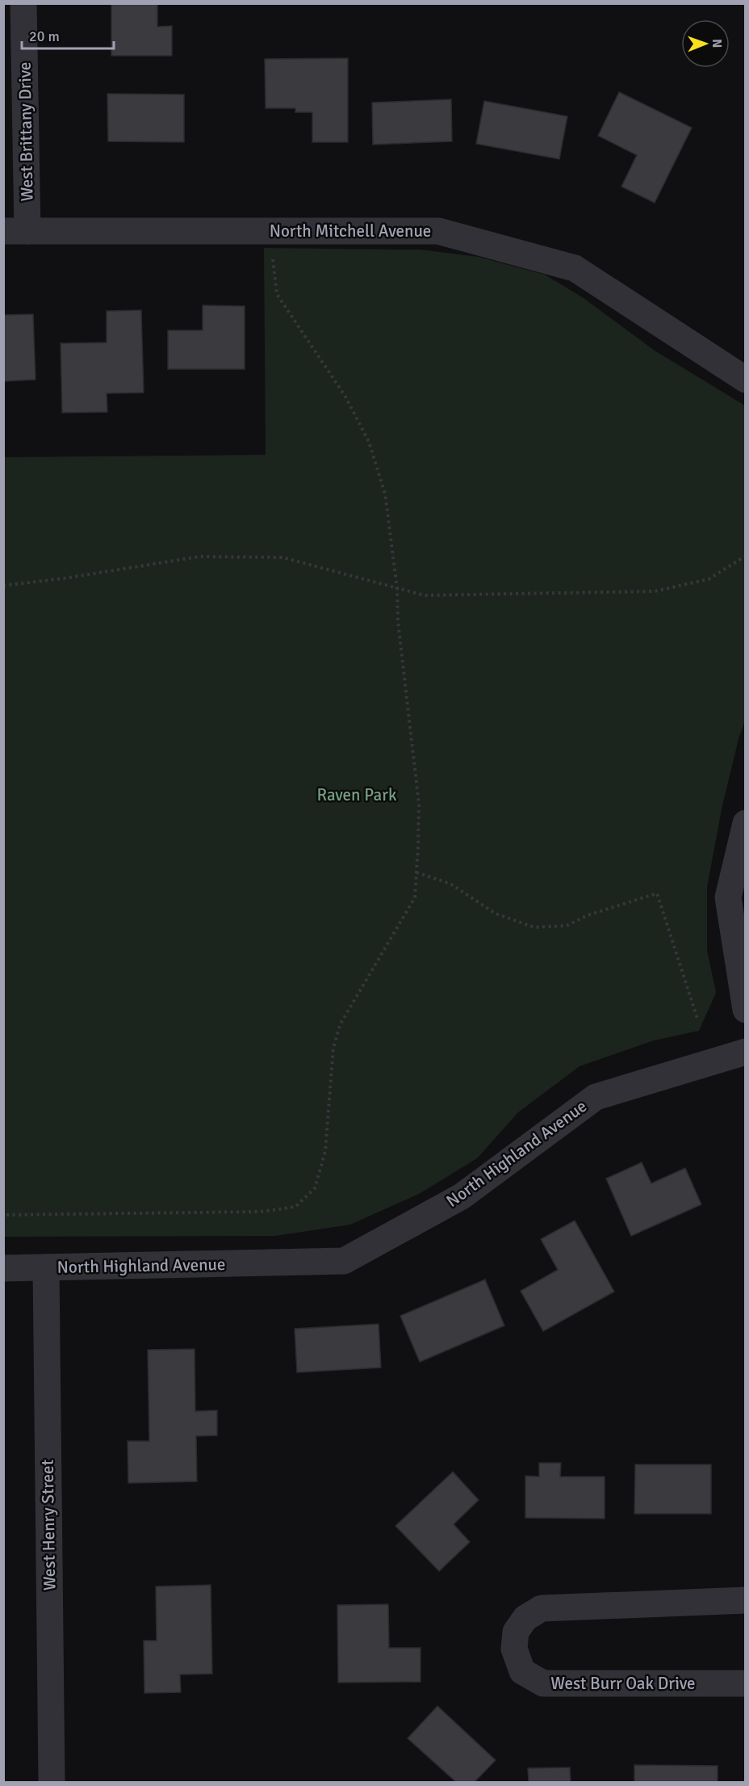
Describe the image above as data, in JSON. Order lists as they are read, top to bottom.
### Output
{
  "streets": {
    "street": [
      "West Brittany Drive",
      "North Mitchell Avenue",
      "North Highland Avenue",
      "West Henry Street",
      "West Burr Oak Drive"
    ]
  },
  "crossings": [
    ["West Brittany Drive", "North Mitchell Avenue"],
    ["North Highland Avenue", "West Henry Street"]
  ],
  "parks": ["Raven Park"],
  "scale_bar": "20 m",
  "north": "right"
}
